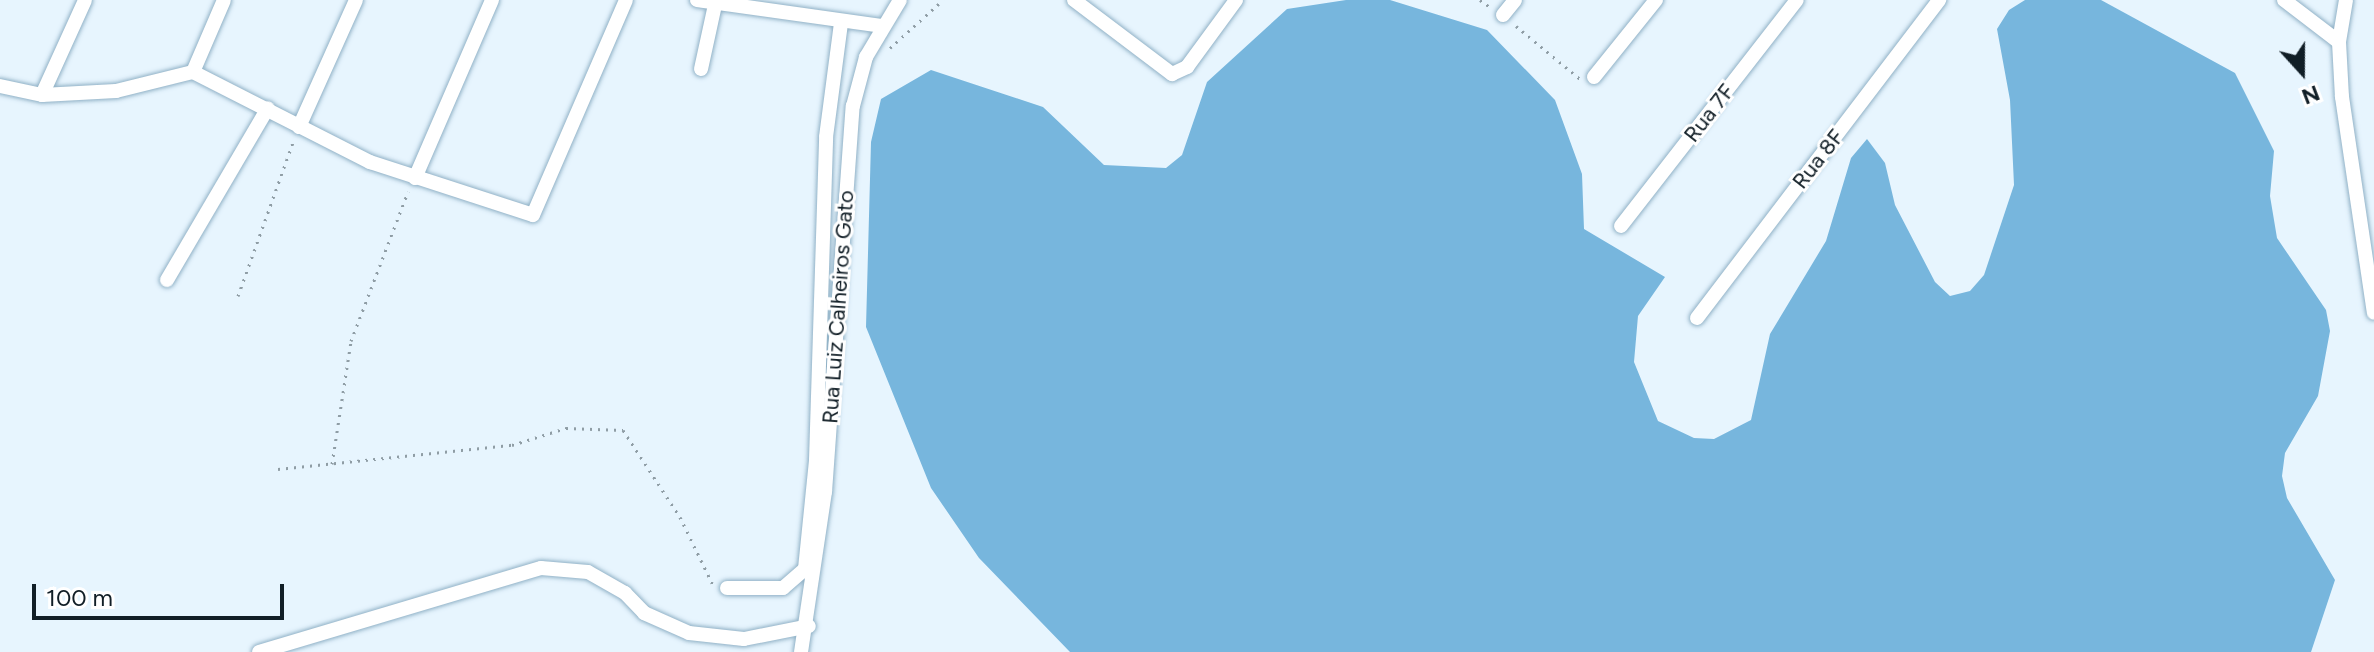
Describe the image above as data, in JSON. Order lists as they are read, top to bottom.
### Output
{
  "streets": {
    "street": ["Rua 7F", "Rua 8F", "Rua Luiz Calheiros Gato"]
  },
  "scale_bar": "100 m",
  "north": "bottom"
}
